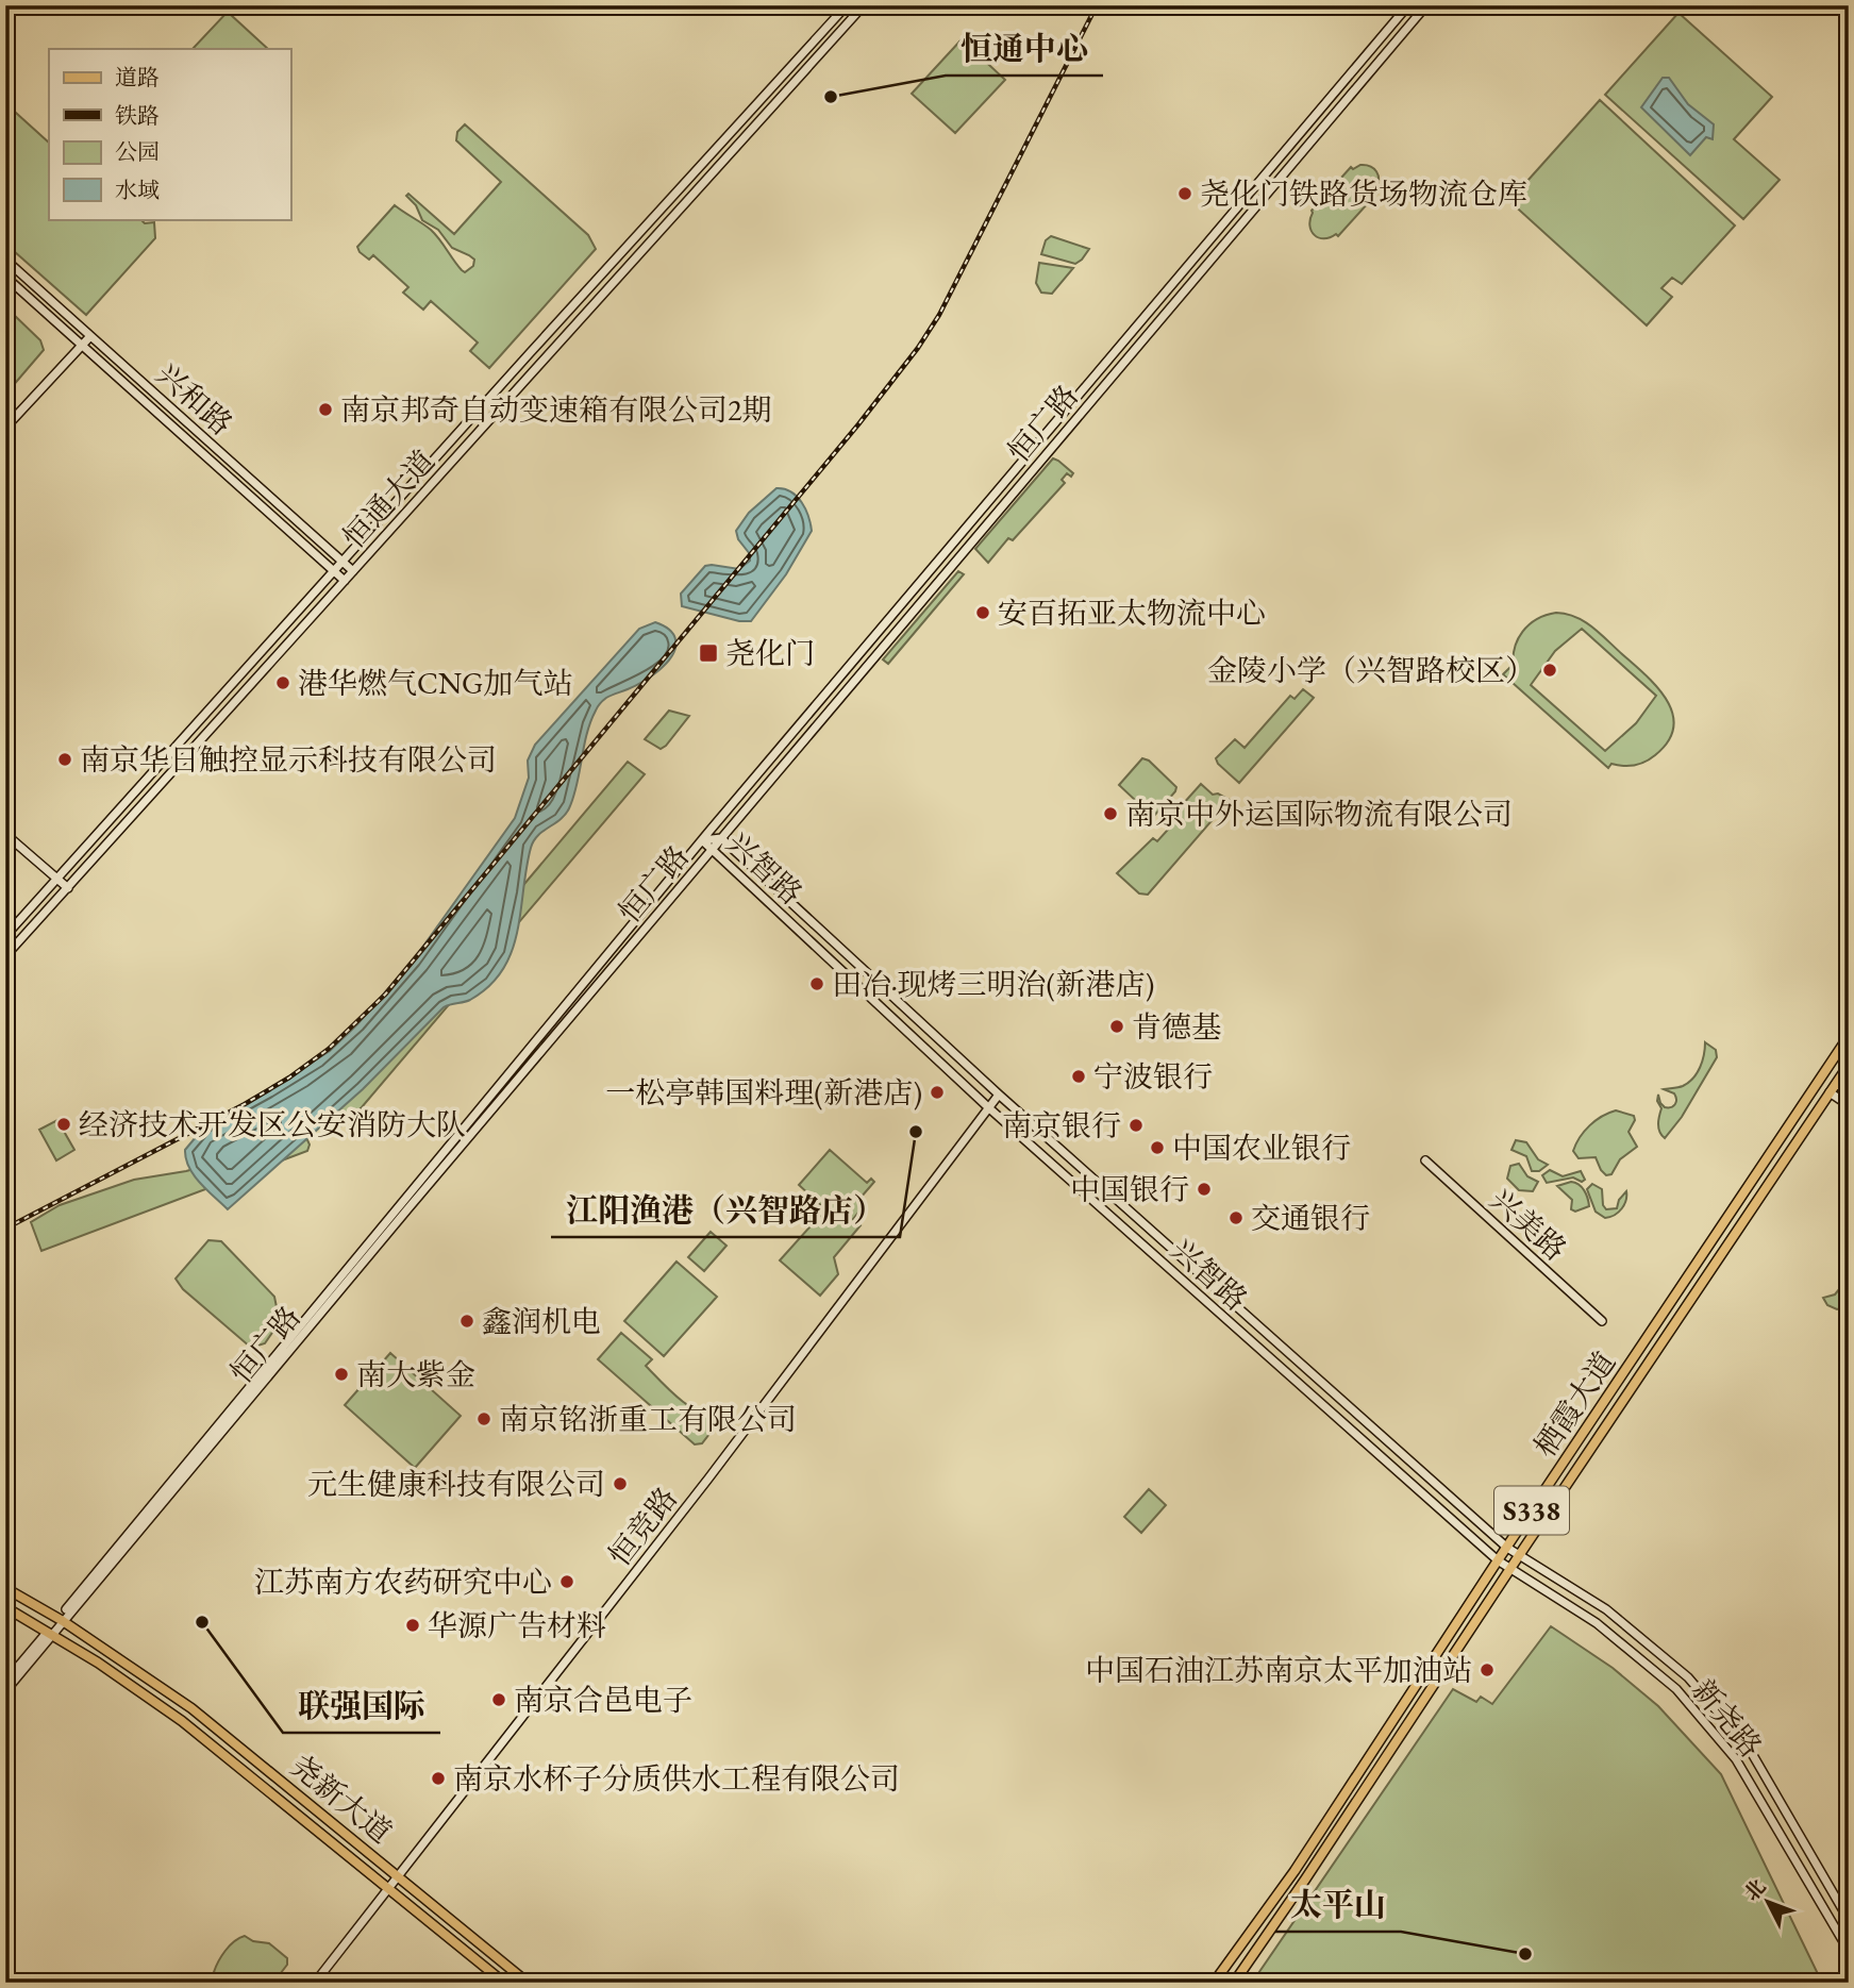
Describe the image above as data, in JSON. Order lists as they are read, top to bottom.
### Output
{
  "streets": {
    "main road": [
      "兴和路",
      "恒广路",
      "恒通大道",
      "兴智路",
      "兴美路",
      "栖霞大道",
      "S338",
      "恒竞路",
      "新尧路",
      "尧新大道"
    ]
  },
  "crossings": [
    ["兴和路", "恒通大道"],
    ["恒广路", "兴智路"],
    ["恒广路", "尧新大道"],
    ["兴智路", "栖霞大道"],
    ["兴智路", "恒竞路"],
    ["兴智路", "新尧路"],
    ["栖霞大道", "新尧路"],
    ["恒竞路", "尧新大道"]
  ],
  "places": {
    "other": [
      "恒通中心",
      "尧化门铁路货场物流仓库",
      "南京邦奇自动变速箱有限公司2期",
      "安百拓亚太物流中心",
      "金陵小学（兴智路校区）",
      "港华燃气CNG加气站",
      "南京华日触控显示科技有限公司",
      "南京中外运国际物流有限公司",
      "田冶·现烤三明治(新港店)",
      "肯德基",
      "宁波银行",
      "一松亭韩国料理(新港店)",
      "经济技术开发区公安消防大队",
      "南京银行",
      "江阳渔港（兴智路店）",
      "中国农业银行",
      "中国银行",
      "交通银行",
      "鑫润机电",
      "南大紫金",
      "南京铭浙重工有限公司",
      "元生健康科技有限公司",
      "江苏南方农药研究中心",
      "联强国际",
      "华源广告材料",
      "中国石油江苏南京太平加油站",
      "南京合邑电子",
      "南京水杯子分质供水工程有限公司",
      "太平山"
    ],
    "transit": ["尧化门"]
  },
  "legend": [
    "道路",
    "铁路",
    "公园",
    "水域"
  ],
  "north": "top left"
}
